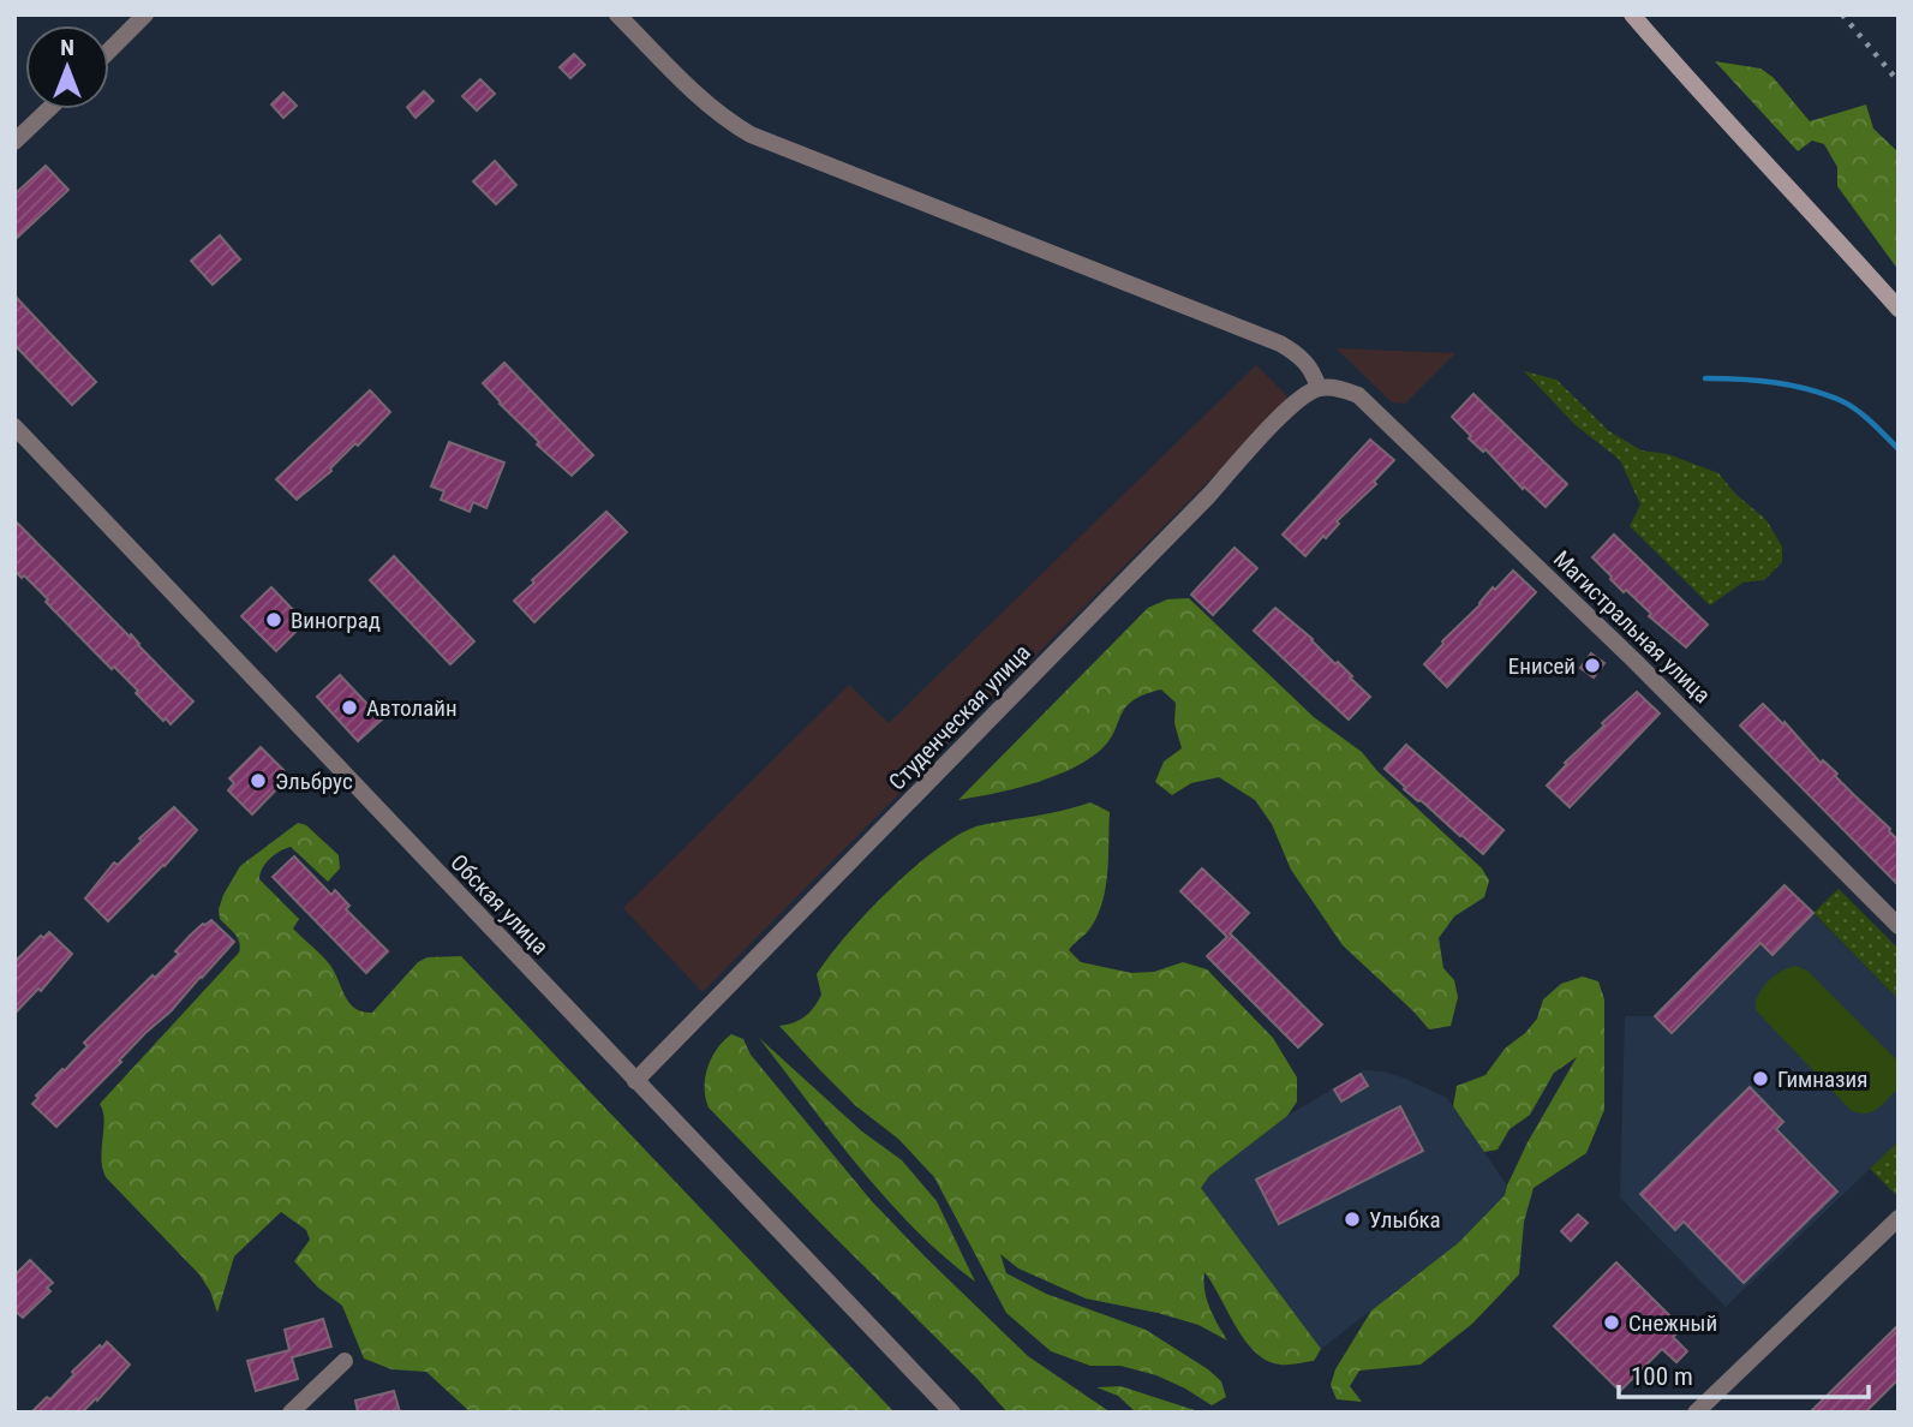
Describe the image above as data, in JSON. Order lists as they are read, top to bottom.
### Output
{
  "streets": {
    "street": ["Магистральная улица", "Студенческая улица", "Обская улица"]
  },
  "crossings": [
    ["Магистральная улица", "Студенческая улица"],
    ["Студенческая улица", "Обская улица"]
  ],
  "places": [
    "Виноград",
    "Енисей",
    "Автолайн",
    "Эльбрус",
    "Гимназия",
    "Улыбка",
    "Снежный"
  ],
  "scale_bar": "100 m",
  "north": "top"
}
